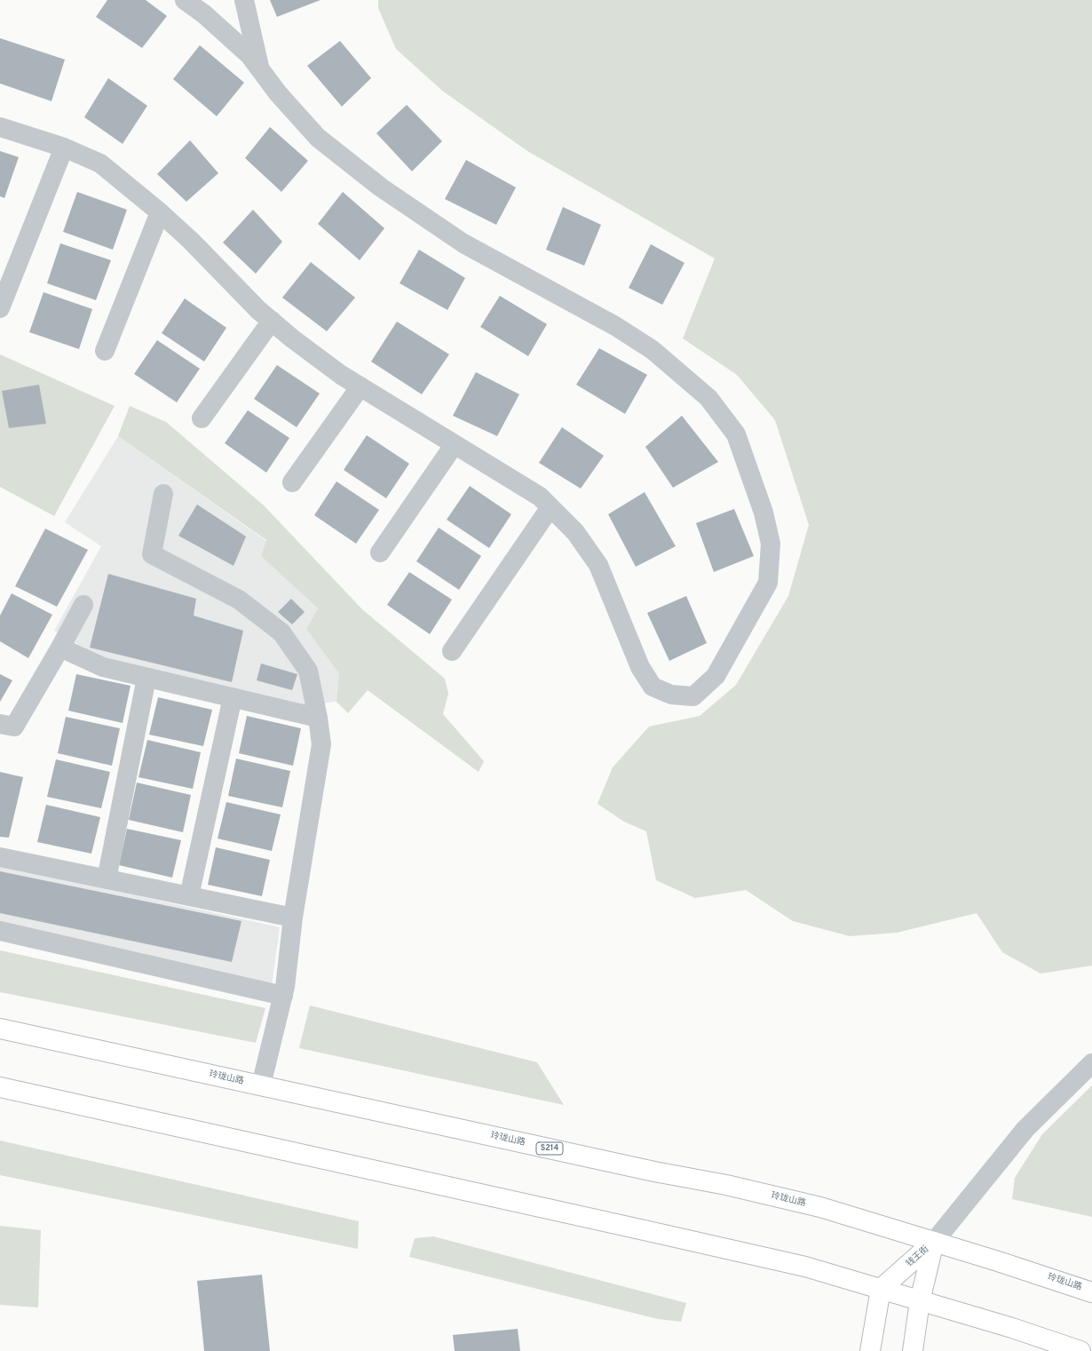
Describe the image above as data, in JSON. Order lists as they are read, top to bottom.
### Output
{
  "streets": {
    "main road": ["玲珑山路", "S214", "钱王街"]
  },
  "crossings": [
    ["玲珑山路", "钱王街"]
  ]
}
